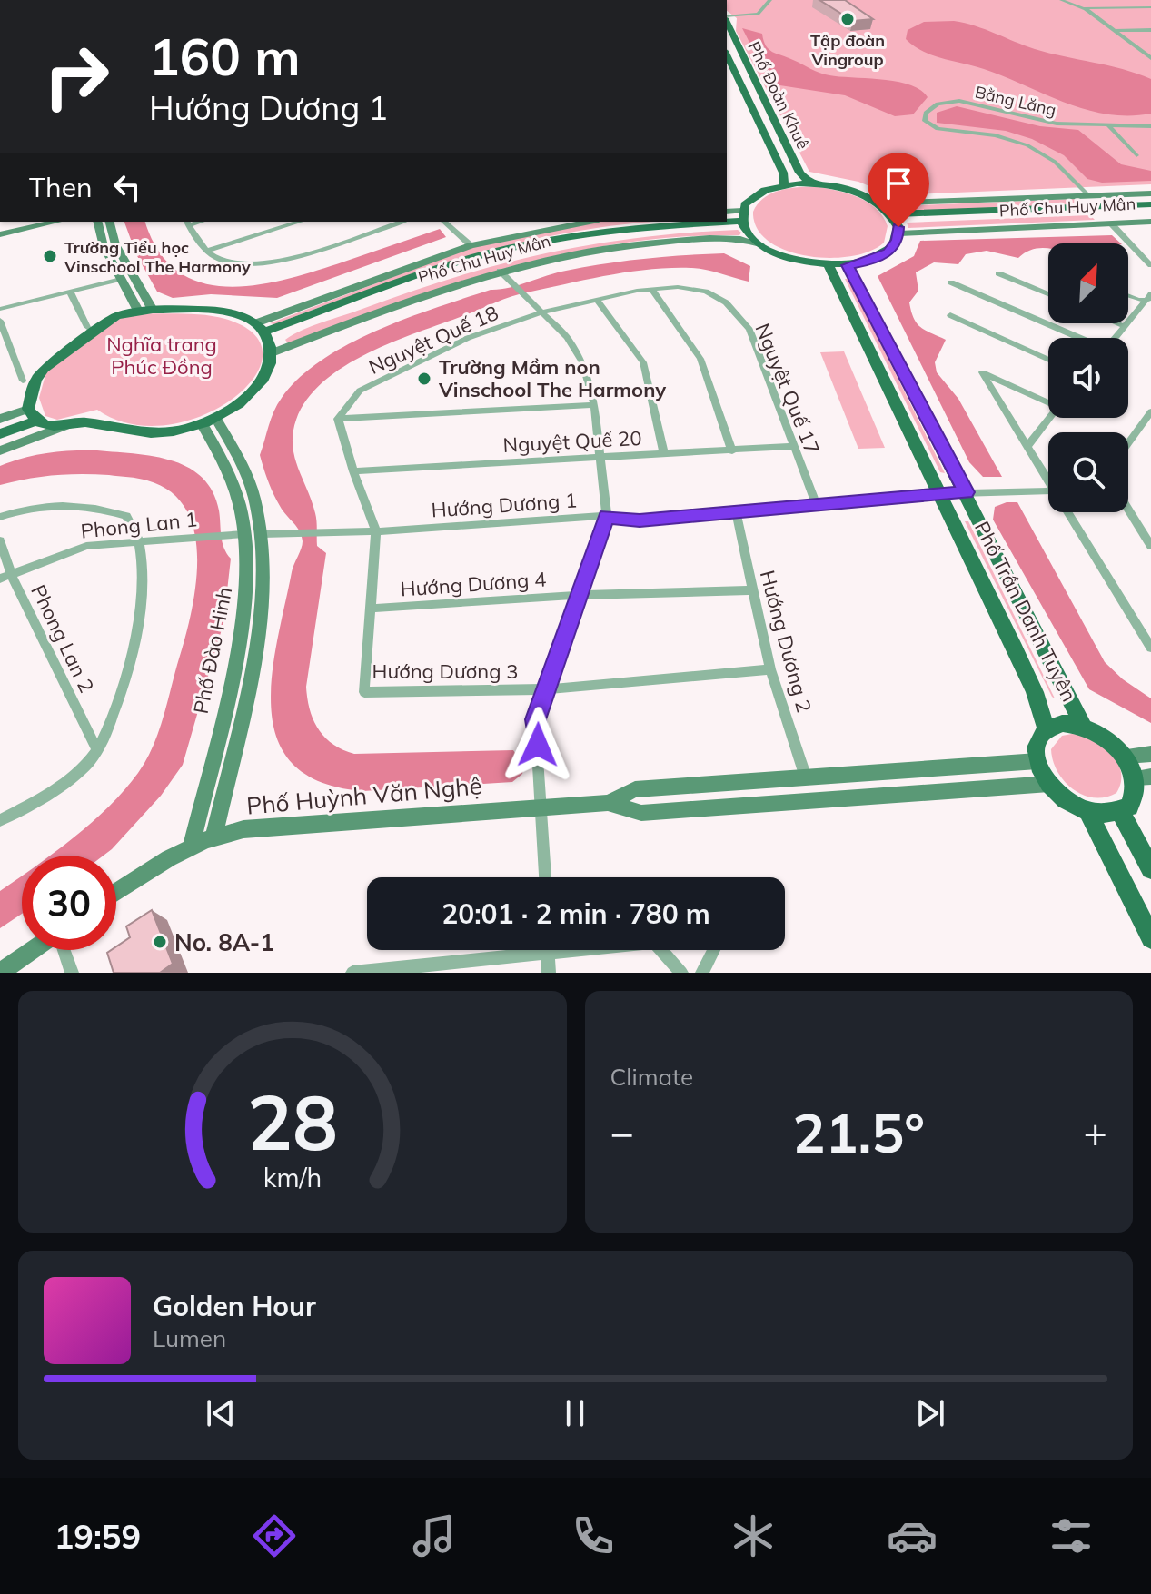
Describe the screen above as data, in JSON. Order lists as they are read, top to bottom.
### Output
{
  "streets": {
    "main road": ["Phố Đoàn Khuê", "Phố Chu Huy Mân", "Phố Trần Danh Tuyên"],
    "street": [
      "Bằng Lăng",
      "Nguyệt Quế 18",
      "Nguyệt Quế 17",
      "Nguyệt Quế 20",
      "Hướng Dương 1",
      "Phong Lan 1",
      "Hướng Dương 4",
      "Phong Lan 2",
      "Hướng Dương 2",
      "Phố Đào Hinh",
      "Hướng Dương 3",
      "Phố Huỳnh Văn Nghệ"
    ]
  },
  "crossings": [
    ["Bằng Lăng", "Phố Chu Huy Mân"],
    ["Nguyệt Quế 18", "Nguyệt Quế 17"],
    ["Nguyệt Quế 17", "Nguyệt Quế 20"],
    ["Nguyệt Quế 17", "Hướng Dương 1"],
    ["Hướng Dương 1", "Phố Trần Danh Tuyên"],
    ["Hướng Dương 1", "Hướng Dương 2"],
    ["Hướng Dương 1", "Phố Đào Hinh"],
    ["Hướng Dương 1", "Hướng Dương 3"],
    ["Phong Lan 1", "Phong Lan 2"],
    ["Phong Lan 1", "Phố Đào Hinh"],
    ["Hướng Dương 4", "Hướng Dương 2"],
    ["Hướng Dương 4", "Hướng Dương 3"],
    ["Phố Trần Danh Tuyên", "Phố Huỳnh Văn Nghệ"],
    ["Hướng Dương 2", "Hướng Dương 3"],
    ["Hướng Dương 2", "Phố Huỳnh Văn Nghệ"],
    ["Phố Đào Hinh", "Phố Huỳnh Văn Nghệ"]
  ],
  "parks": ["Nghĩa trang Phúc Đồng"],
  "places": [
    "Tập đoàn Vingroup",
    "Trường Tiểu học Vinschool The Harmony",
    "Trường Mầm non Vinschool The Harmony",
    "No. 8A-1"
  ],
  "north": "top right",
  "page": {
    "turn": ["160 m", "Hướng Dương 1"],
    "then": "Then",
    "limit": "30",
    "trip": "20:01 · 2 min · 780 m",
    "tile": "Climate",
    "heat": ["−", "21.5°", "+"],
    "song": ["Golden Hour", "Lumen"],
    "tabs": "19:59",
    "gauge": ["28", "km/h"]
  }
}
